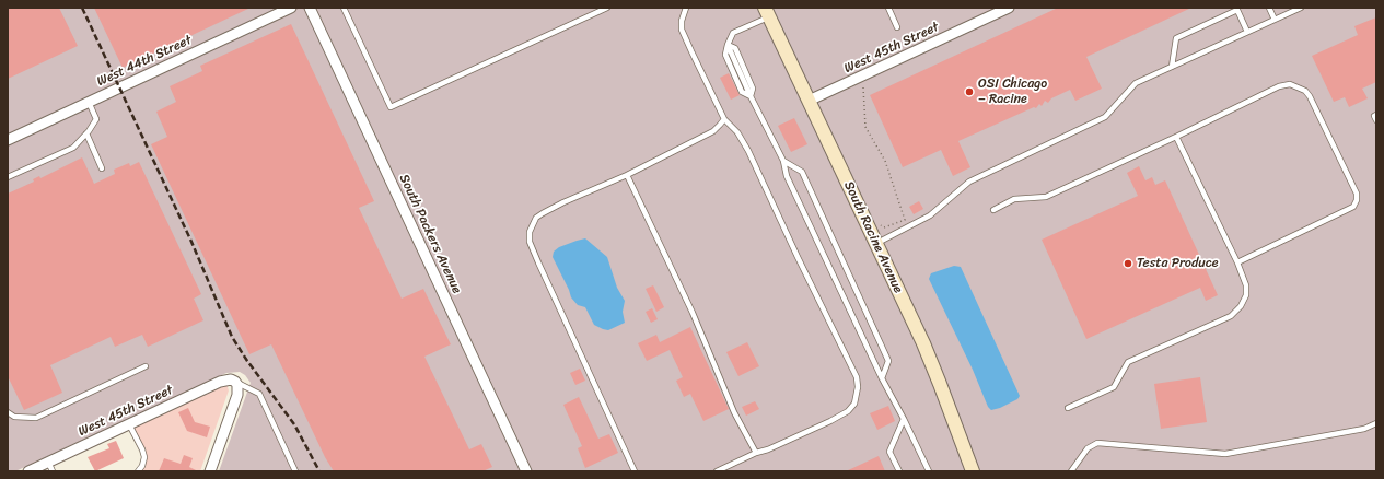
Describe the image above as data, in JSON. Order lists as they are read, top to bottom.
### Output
{
  "streets": {
    "street": [
      "West 45th Street",
      "West 44th Street",
      "South Packers Avenue",
      "South Racine Avenue"
    ]
  },
  "crossings": [
    ["West 45th Street", "South Racine Avenue"]
  ],
  "places": ["OSI Chicago – Racine", "Testa Produce"]
}
